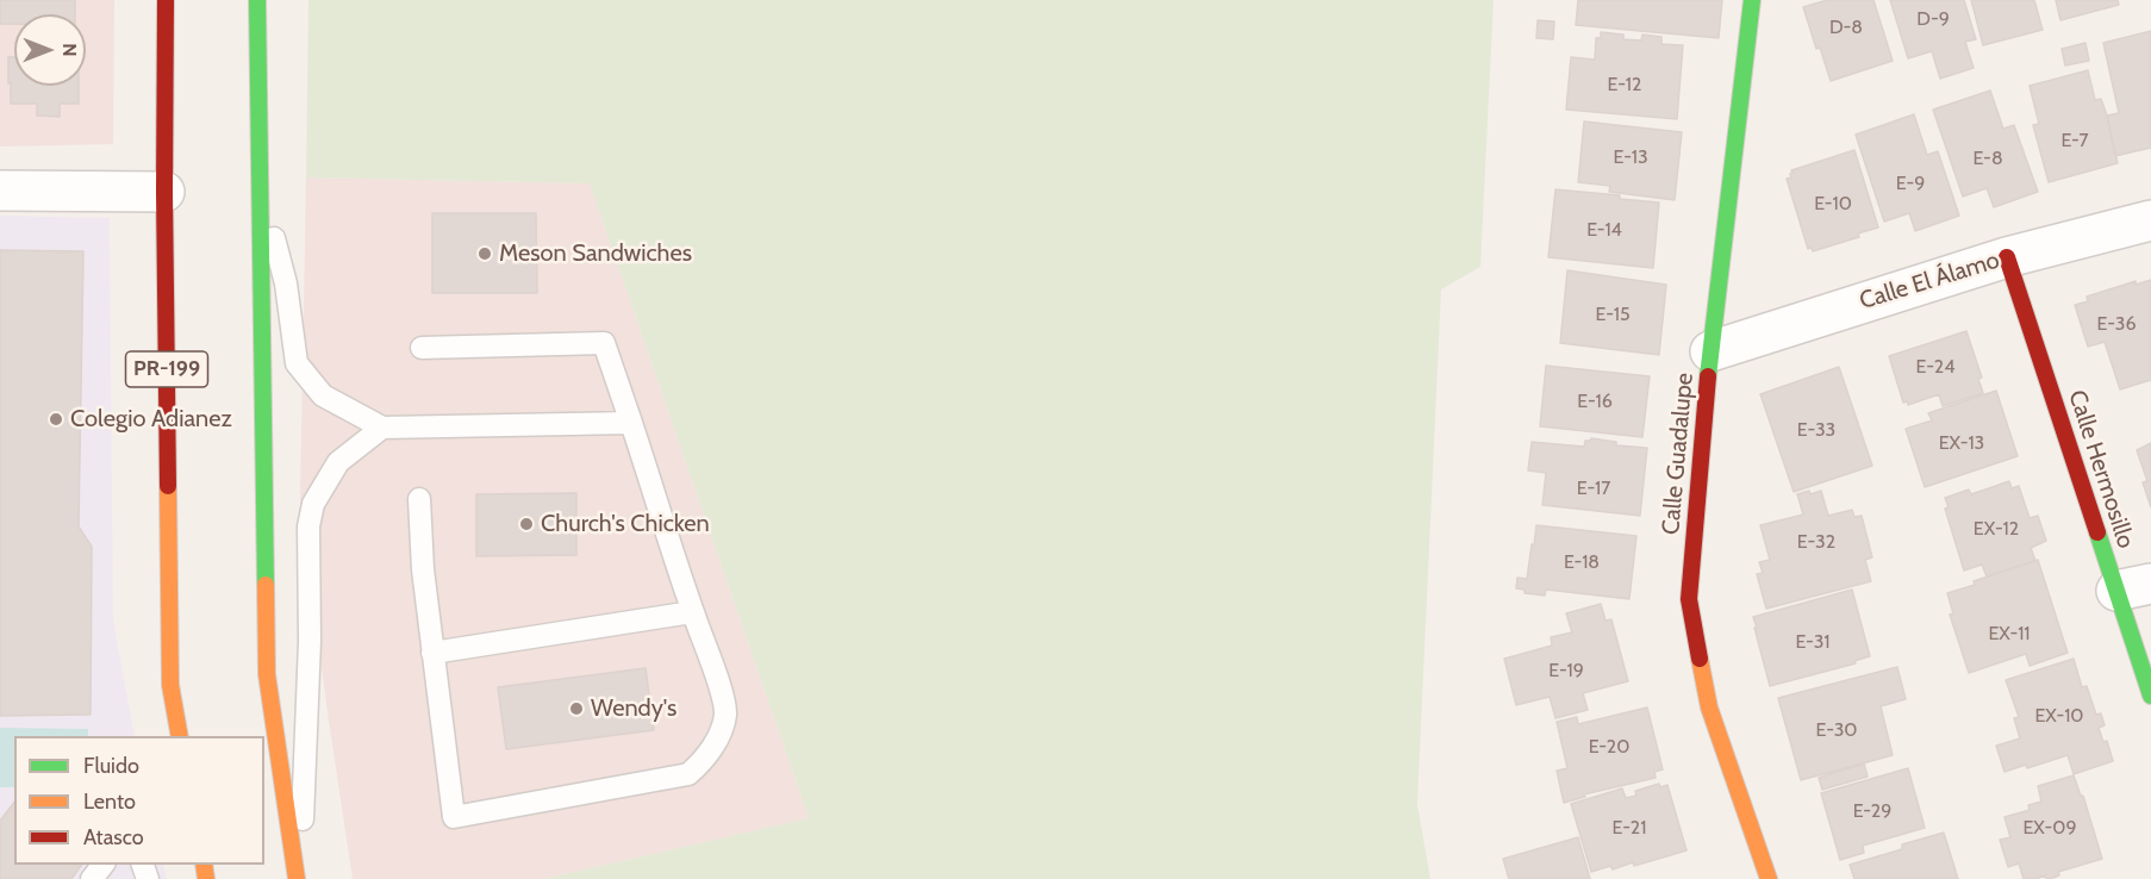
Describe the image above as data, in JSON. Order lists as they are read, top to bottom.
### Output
{
  "streets": {
    "main road": ["PR-199", "Calle Guadalupe", "Calle Hermosillo"],
    "street": ["Calle El Álamo"]
  },
  "crossings": [
    ["Calle El Álamo", "Calle Guadalupe"],
    ["Calle El Álamo", "Calle Hermosillo"]
  ],
  "places": [
    "Meson Sandwiches",
    "Colegio Adianez",
    "Church's Chicken",
    "Wendy's"
  ],
  "house_numbers": [
    "D-9",
    "D-8",
    "E-12",
    "E-7",
    "E-13",
    "E-8",
    "E-9",
    "E-10",
    "E-14",
    "E-15",
    "E-36",
    "E-24",
    "E-16",
    "E-33",
    "EX-13",
    "E-17",
    "EX-12",
    "E-32",
    "E-18",
    "EX-11",
    "E-31",
    "E-19",
    "EX-10",
    "E-30",
    "E-20",
    "E-29",
    "E-21",
    "EX-09"
  ],
  "legend": ["Fluido", "Lento", "Atasco"],
  "north": "right"
}
